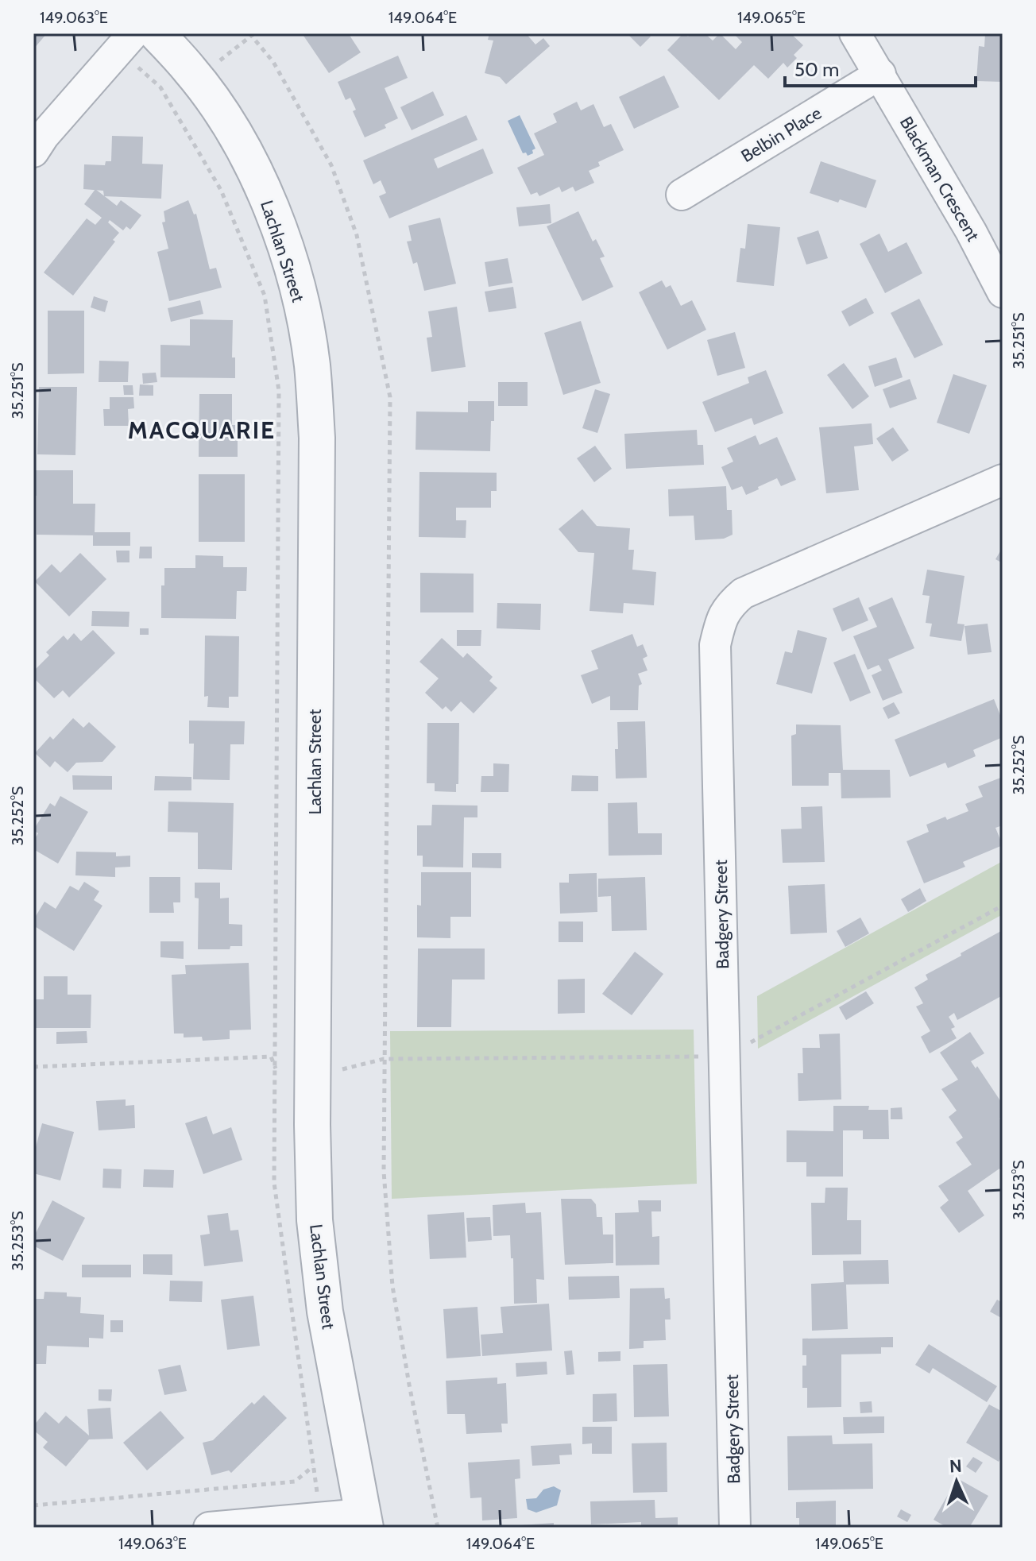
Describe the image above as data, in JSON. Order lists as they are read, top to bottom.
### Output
{
  "streets": {
    "street": [
      "Belbin Place",
      "Blackman Crescent",
      "Lachlan Street",
      "Badgery Street"
    ]
  },
  "crossings": [
    ["Belbin Place", "Blackman Crescent"]
  ],
  "districts": ["MACQUARIE"],
  "scale_bar": "50 m",
  "north": "top",
  "coordinates": [
    "149.063°E",
    "149.064°E",
    "149.065°E",
    "35.251°S",
    "35.252°S",
    "35.253°S"
  ]
}
